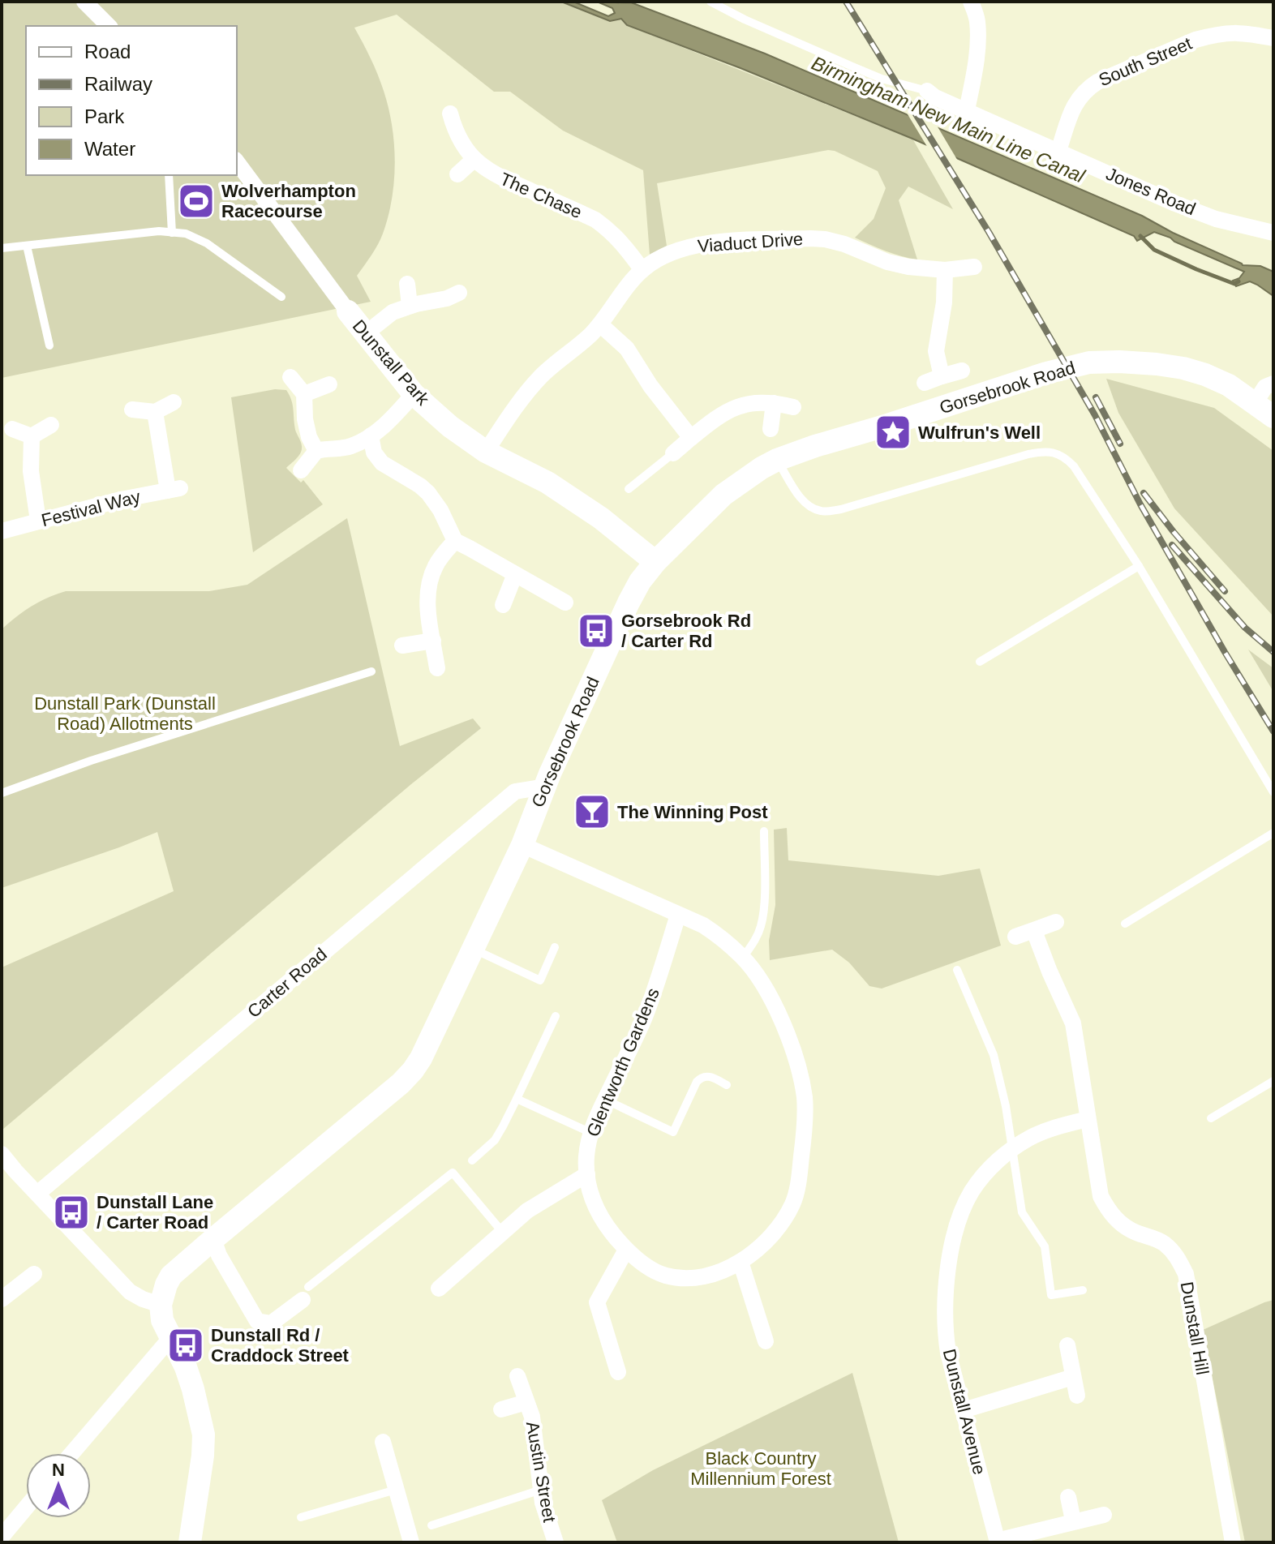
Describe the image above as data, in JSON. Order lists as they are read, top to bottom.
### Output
{
  "streets": {
    "street": [
      "South Street",
      "Jones Road",
      "The Chase",
      "Viaduct Drive",
      "Dunstall Park",
      "Gorsebrook Road",
      "Festival Way",
      "Carter Road",
      "Glentworth Gardens",
      "Dunstall Hill",
      "Dunstall Avenue",
      "Austin Street"
    ]
  },
  "crossings": [
    ["South Street", "Jones Road"],
    ["The Chase", "Viaduct Drive"],
    ["Viaduct Drive", "Dunstall Park"],
    ["Dunstall Park", "Gorsebrook Road"],
    ["Gorsebrook Road", "Carter Road"],
    ["Gorsebrook Road", "Glentworth Gardens"],
    ["Dunstall Hill", "Dunstall Avenue"]
  ],
  "water": ["Birmingham New Main Line Canal"],
  "parks": ["Dunstall Park (Dunstall Road) Allotments", "Black Country Millennium Forest"],
  "places": {
    "sports": ["Wolverhampton Racecourse"],
    "place": ["Wulfrun's Well"],
    "bus stop": ["Gorsebrook Rd / Carter Rd", "Dunstall Lane / Carter Road", "Dunstall Rd / Craddock Street"],
    "bar": ["The Winning Post"]
  },
  "legend": [
    "Road",
    "Railway",
    "Park",
    "Water"
  ],
  "north": "top"
}
